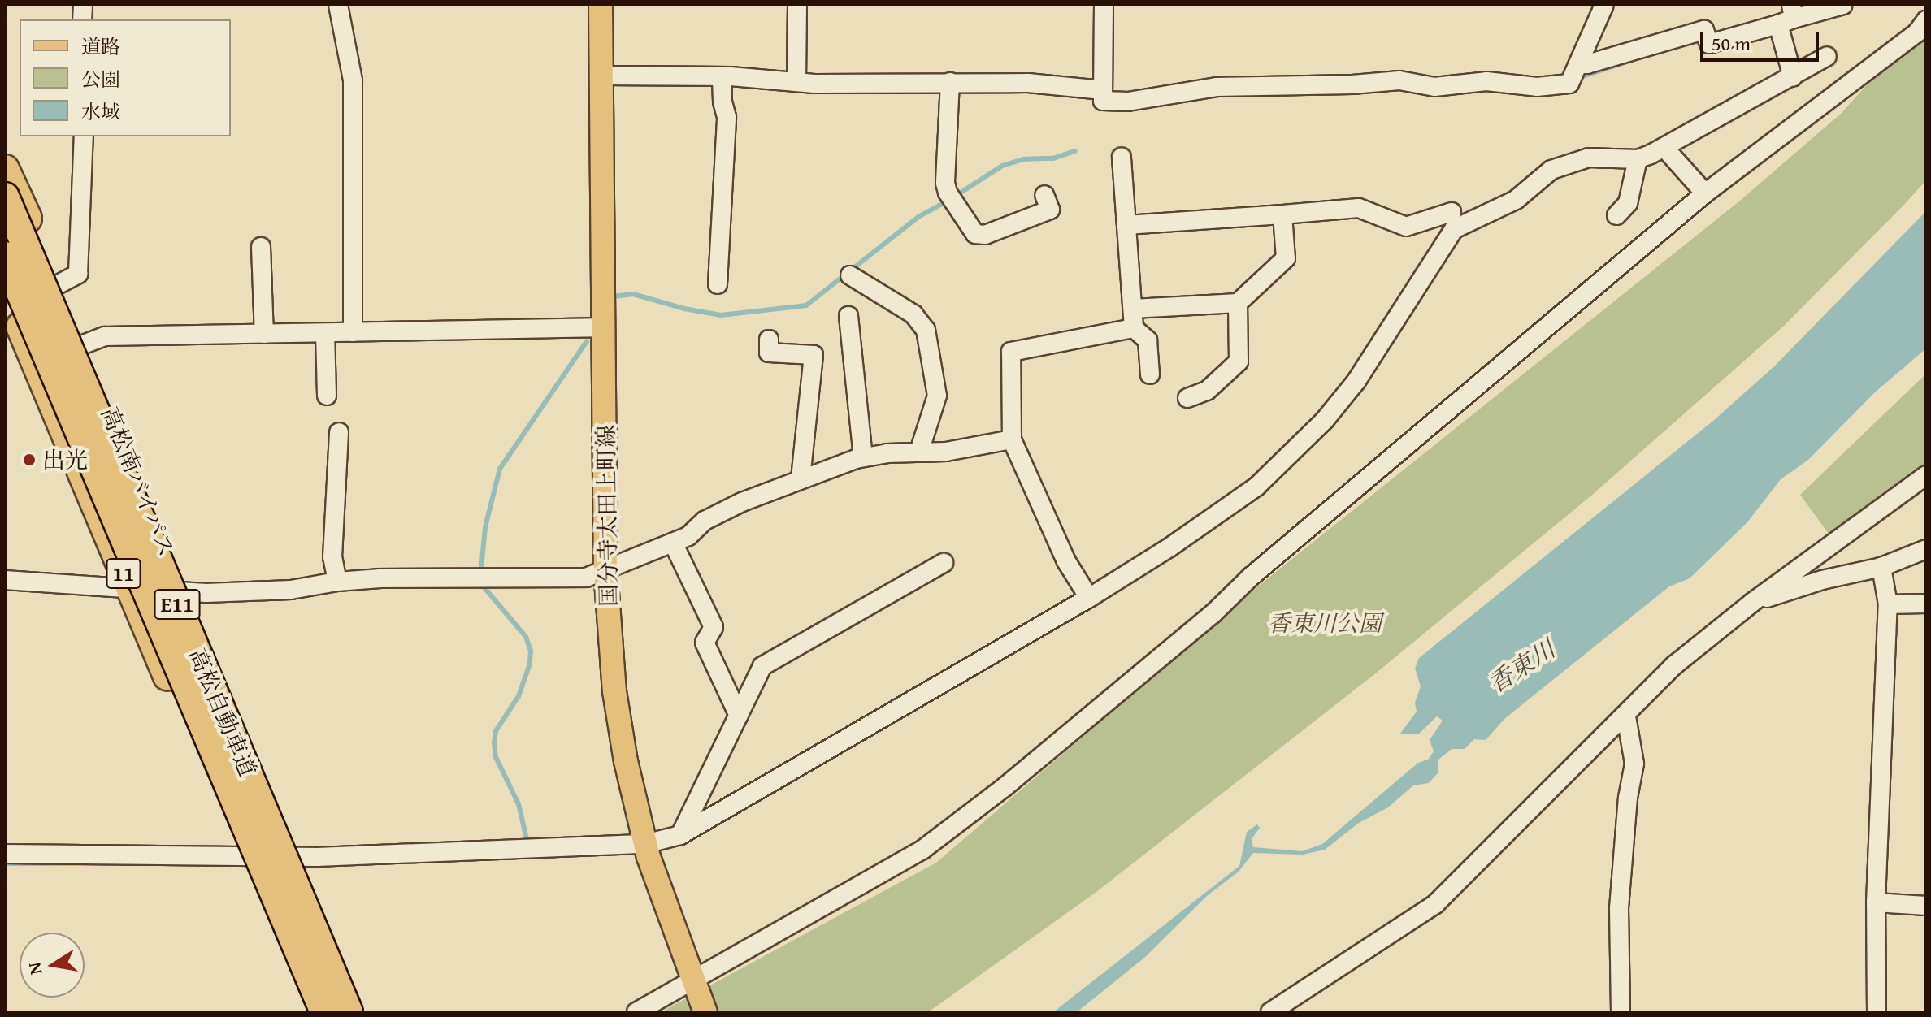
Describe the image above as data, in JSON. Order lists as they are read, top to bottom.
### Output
{
  "streets": {
    "highway": [
      "高松南バイパス",
      "11",
      "E11",
      "高松自動車道"
    ],
    "main road": ["国分寺太田上町線"]
  },
  "water": ["香東川"],
  "parks": ["香東川公園"],
  "places": ["出光"],
  "legend": ["道路", "公園", "水域"],
  "scale_bar": "50 m",
  "north": "left"
}
